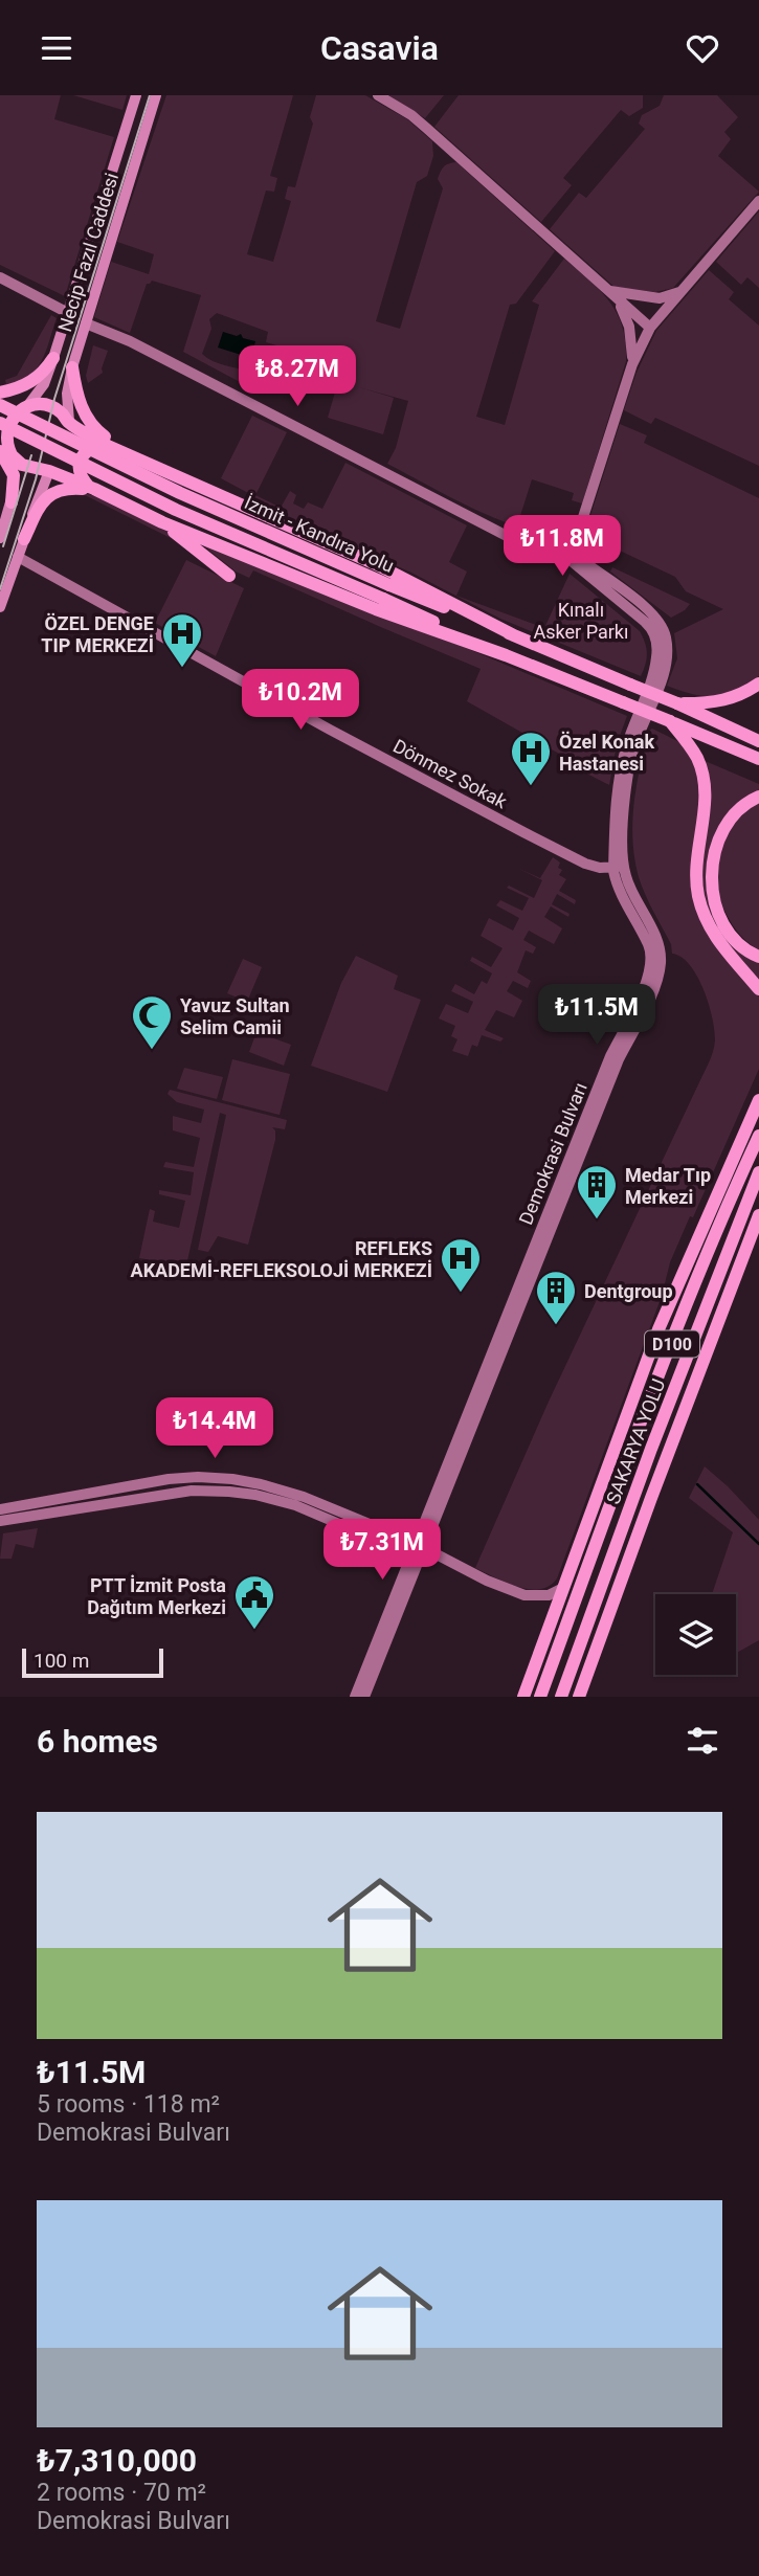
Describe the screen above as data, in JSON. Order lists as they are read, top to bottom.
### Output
{
  "streets": {
    "highway": ["İzmit - Kandıra Yolu", "D100", "SAKARYA YOLU"],
    "main road": ["Necip Fazıl Caddesi", "Dönmez Sokak", "Demokrasi Bulvarı"]
  },
  "parks": ["Kınalı Asker Parkı"],
  "places": {
    "hospital": ["ÖZEL DENGE TIP MERKEZİ", "Özel Konak Hastanesi", "REFLEKS AKADEMİ-REFLEKSOLOJİ MERKEZİ"],
    "mosque": ["Yavuz Sultan Selim Camii"],
    "building": ["Medar Tıp Merkezi", "Dentgroup"],
    "public building": ["PTT İzmit Posta Dağıtım Merkezi"]
  },
  "scale_bar": "100 m",
  "page": {
    "header": "Casavia",
    "price": [
      "₺8.27M",
      "₺11.8M",
      "₺10.2M",
      "₺11.5M",
      "₺14.4M",
      "₺7.31M"
    ],
    "scale": "100 m",
    "heading": "6 homes",
    "list": [
      {
        "name": "₺11.5M",
        "note": "5 rooms · 118 m² · Demokrasi Bulvarı"
      },
      {
        "name": "₺7,310,000",
        "note": "2 rooms · 70 m² · Demokrasi Bulvarı"
      }
    ]
  }
}
